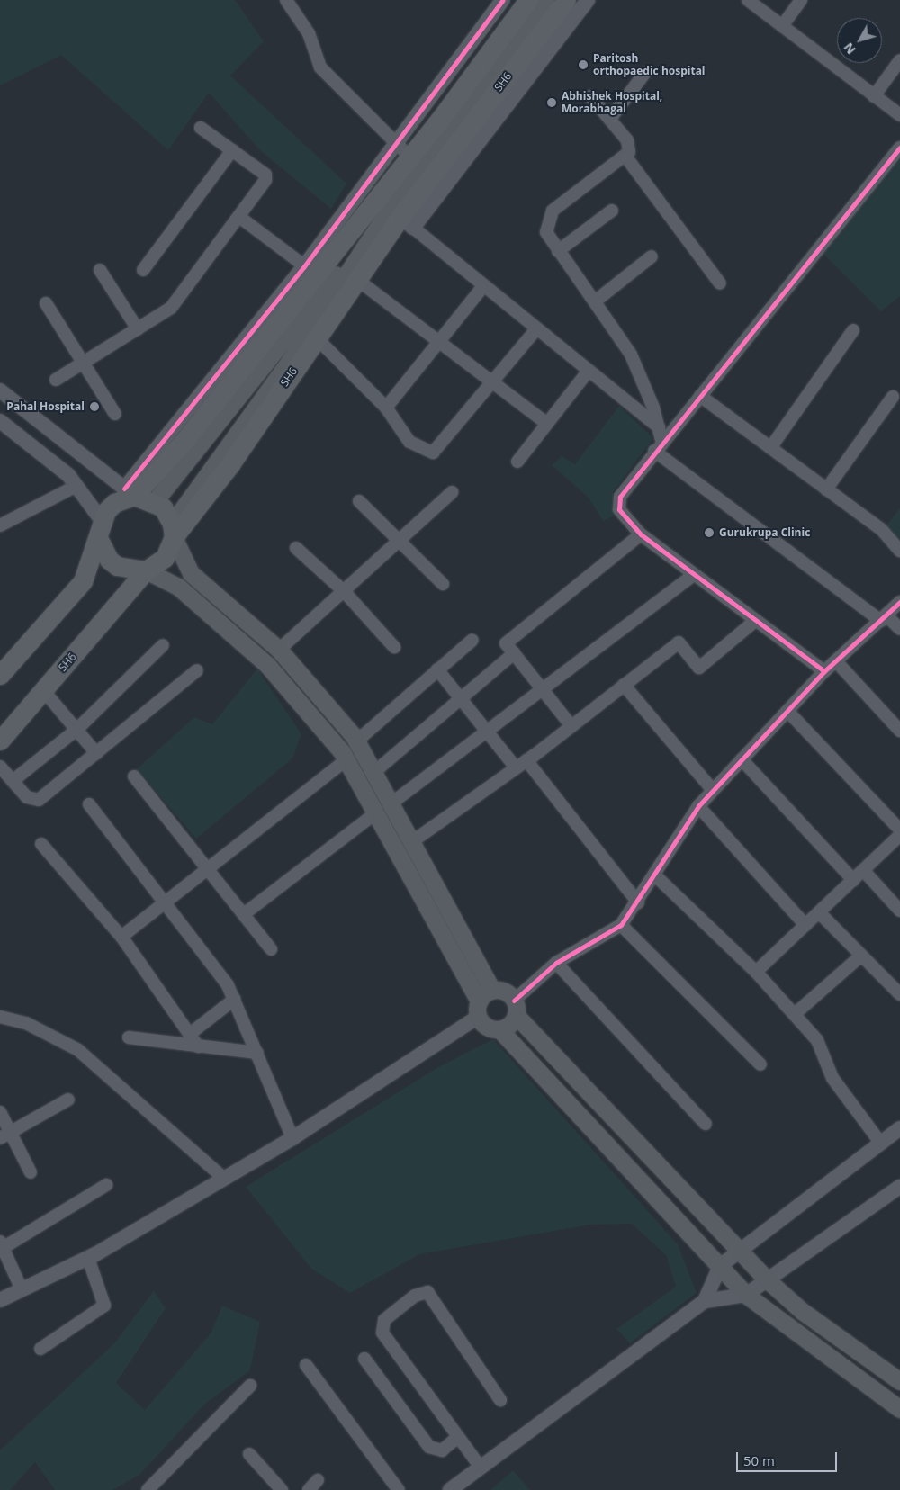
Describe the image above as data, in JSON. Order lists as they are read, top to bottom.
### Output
{
  "streets": {
    "main road": ["SH6"]
  },
  "places": [
    "Paritosh orthopaedic hospital",
    "Abhishek Hospital, Morabhagal",
    "Pahal Hospital",
    "Gurukrupa Clinic"
  ],
  "scale_bar": "50 m",
  "north": "bottom left"
}
